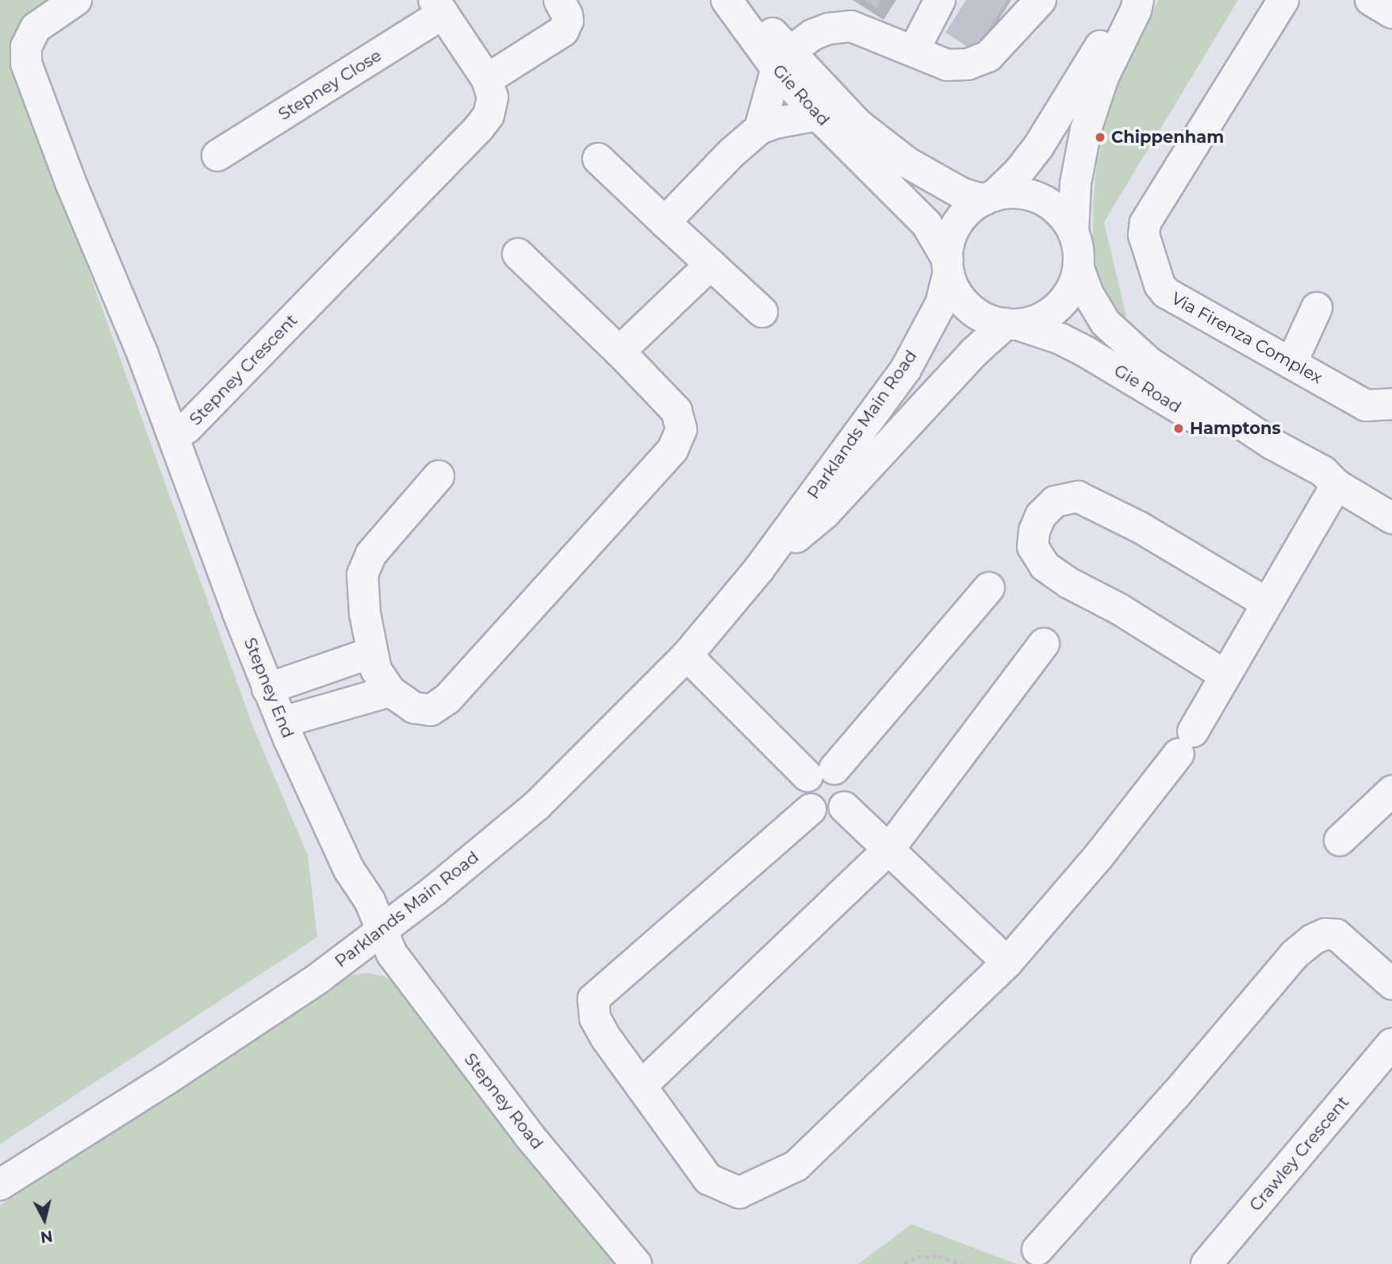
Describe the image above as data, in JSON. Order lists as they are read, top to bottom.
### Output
{
  "streets": {
    "street": [
      "Stepney Close",
      "Gie Road",
      "Via Firenza Complex",
      "Stepney Crescent",
      "Parklands Main Road",
      "Stepney End",
      "Stepney Road",
      "Crawley Crescent"
    ]
  },
  "crossings": [
    ["Stepney Close", "Stepney Crescent"],
    ["Gie Road", "Parklands Main Road"],
    ["Stepney Crescent", "Stepney End"],
    ["Parklands Main Road", "Stepney End"],
    ["Parklands Main Road", "Stepney Road"],
    ["Stepney End", "Stepney Road"]
  ],
  "places": ["Chippenham", "Hamptons"],
  "north": "bottom"
}
